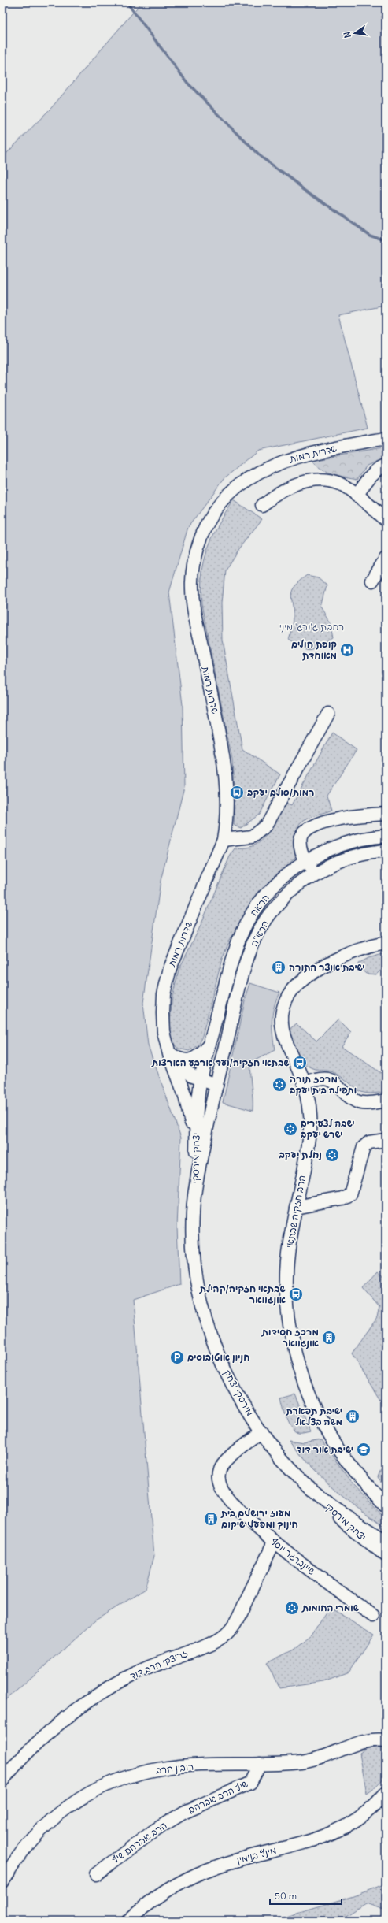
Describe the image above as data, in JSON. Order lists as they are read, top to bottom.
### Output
{
  "streets": {
    "street": [
      "שדרות רמות",
      "הראה",
      "הרא''ה",
      "יצחק מירסקי",
      "הרב חזקיה שבתאי",
      "מירסקי יצחק",
      "שיינברגר יוסף",
      "זריצקי הרב דוד",
      "רובין הרב",
      "שיף הרב אברהם",
      "הרב אברהם שיף",
      "מינץ בנימין"
    ]
  },
  "crossings": [
    ["שדרות רמות", "יצחק מירסקי"],
    ["הראה", "יצחק מירסקי"],
    ["הרא''ה", "יצחק מירסקי"],
    ["יצחק מירסקי", "מירסקי יצחק"],
    ["מירסקי יצחק", "שיינברגר יוסף"],
    ["שיינברגר יוסף", "זריצקי הרב דוד"],
    ["רובין הרב", "שיף הרב אברהם"],
    ["שיף הרב אברהם", "הרב אברהם שיף"]
  ],
  "parks": ["רחבת ג'ורג' מיני"],
  "places": {
    "hospital": ["קופת חולים מאוחדת"],
    "bus stop": ["רמות/סולם יעקב", "שבתאי חזקיה/ועד ארבע הארצות", "שבתאי חזקיה/קהילת אונגוואר"],
    "building": [
      "ישיבת אוצר התורה",
      "מרכז חסידות אונגוואר",
      "ישיבת תפארת משה בצלאל",
      "מעוז ירושלים בית חינוך ומפעלי שיקום"
    ],
    "synagogue": [
      "מרכז תורה ותפילה בית יעקב",
      "ישבה לצעירים ישרש יעקב",
      "נחלת יעקב",
      "שומרי החומות"
    ],
    "parking": ["חניון אוטובוסים"],
    "school or university": ["ישיבת אור דוד"]
  },
  "scale_bar": "50 m",
  "north": "left"
}
